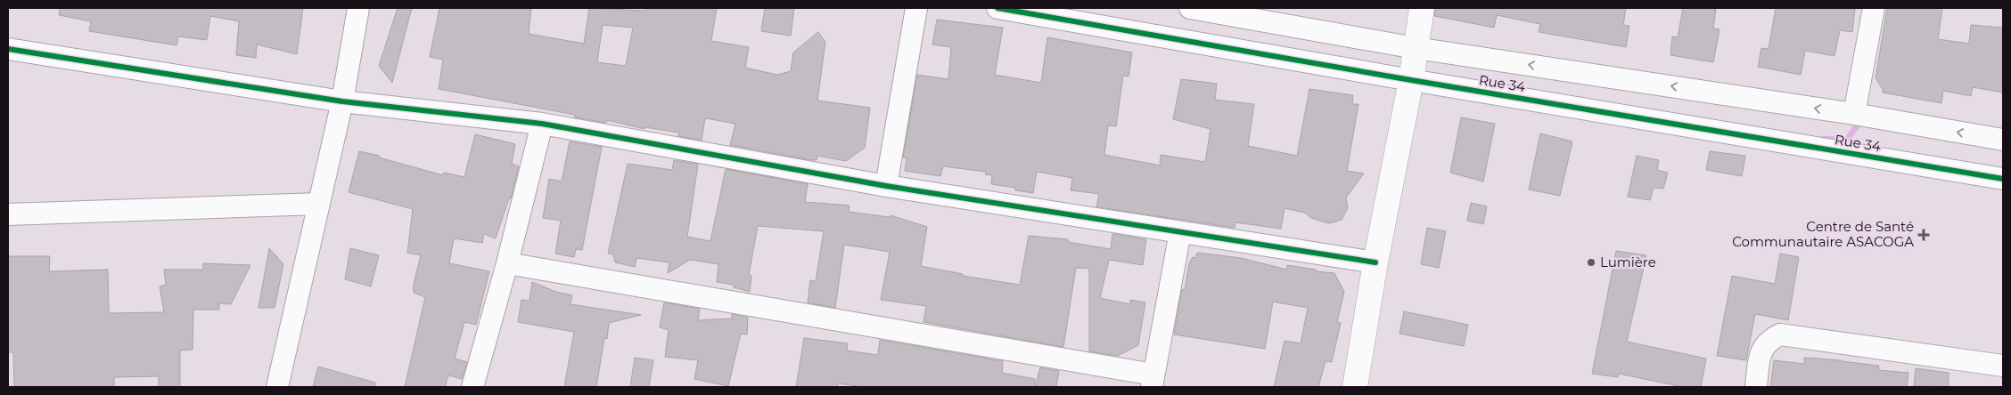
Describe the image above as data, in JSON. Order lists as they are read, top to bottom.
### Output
{
  "streets": {
    "street": ["Rue 34"]
  },
  "places": {
    "health": ["Centre de Santé Communautaire ASACOGA"],
    "other": ["Lumière"]
  }
}
